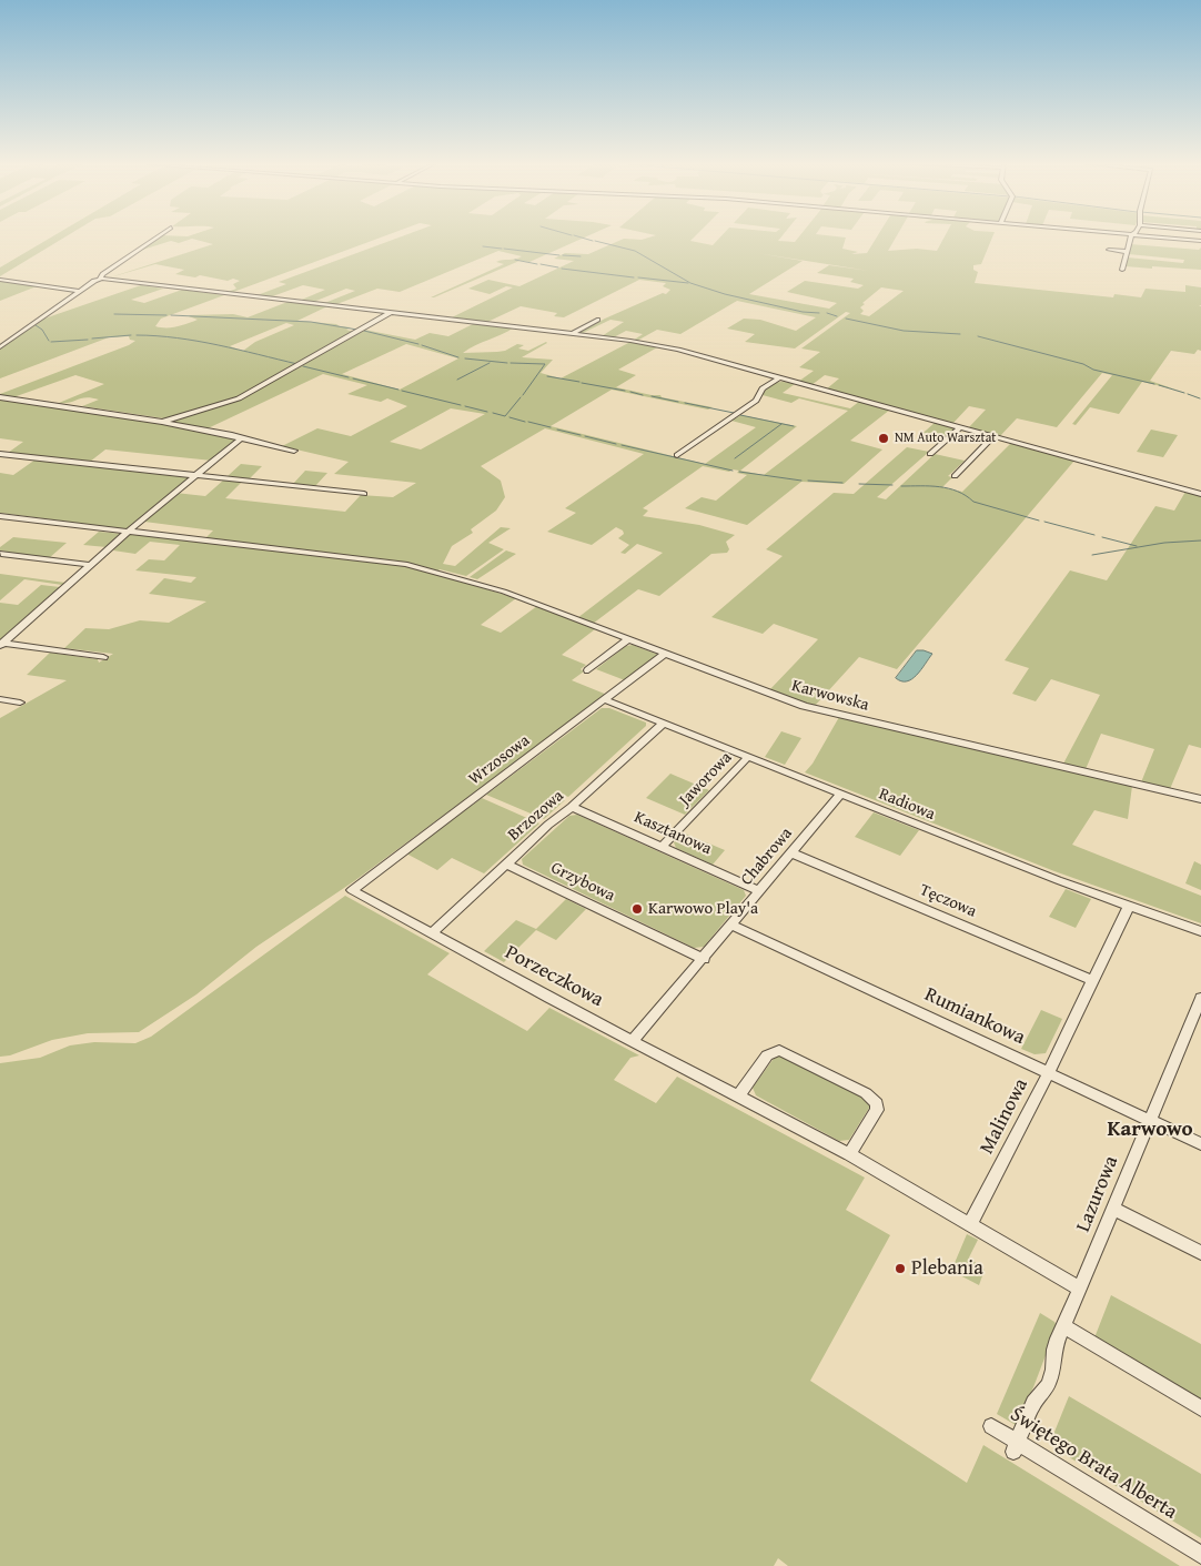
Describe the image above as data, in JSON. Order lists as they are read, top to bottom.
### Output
{
  "streets": {
    "street": [
      "Karwowska",
      "Wrzosowa",
      "Jaworowa",
      "Radiowa",
      "Brzozowa",
      "Kasztanowa",
      "Chabrowa",
      "Grzybowa",
      "Tęczowa",
      "Porzeczkowa",
      "Rumiankowa",
      "Malinowa",
      "Lazurowa",
      "Świętego Brata Alberta"
    ]
  },
  "crossings": [
    ["Karwowska", "Wrzosowa"],
    ["Wrzosowa", "Radiowa"],
    ["Wrzosowa", "Porzeczkowa"],
    ["Jaworowa", "Radiowa"],
    ["Jaworowa", "Kasztanowa"],
    ["Radiowa", "Brzozowa"],
    ["Radiowa", "Chabrowa"],
    ["Radiowa", "Malinowa"],
    ["Brzozowa", "Kasztanowa"],
    ["Brzozowa", "Grzybowa"],
    ["Brzozowa", "Porzeczkowa"],
    ["Kasztanowa", "Chabrowa"],
    ["Chabrowa", "Grzybowa"],
    ["Chabrowa", "Tęczowa"],
    ["Chabrowa", "Porzeczkowa"],
    ["Chabrowa", "Rumiankowa"],
    ["Tęczowa", "Malinowa"],
    ["Porzeczkowa", "Malinowa"],
    ["Rumiankowa", "Malinowa"],
    ["Rumiankowa", "Lazurowa"],
    ["Lazurowa", "Świętego Brata Alberta"]
  ],
  "districts": ["Karwowo"],
  "places": ["NM Auto Warsztat", "Karwowo Play'a", "Plebania"]
}
